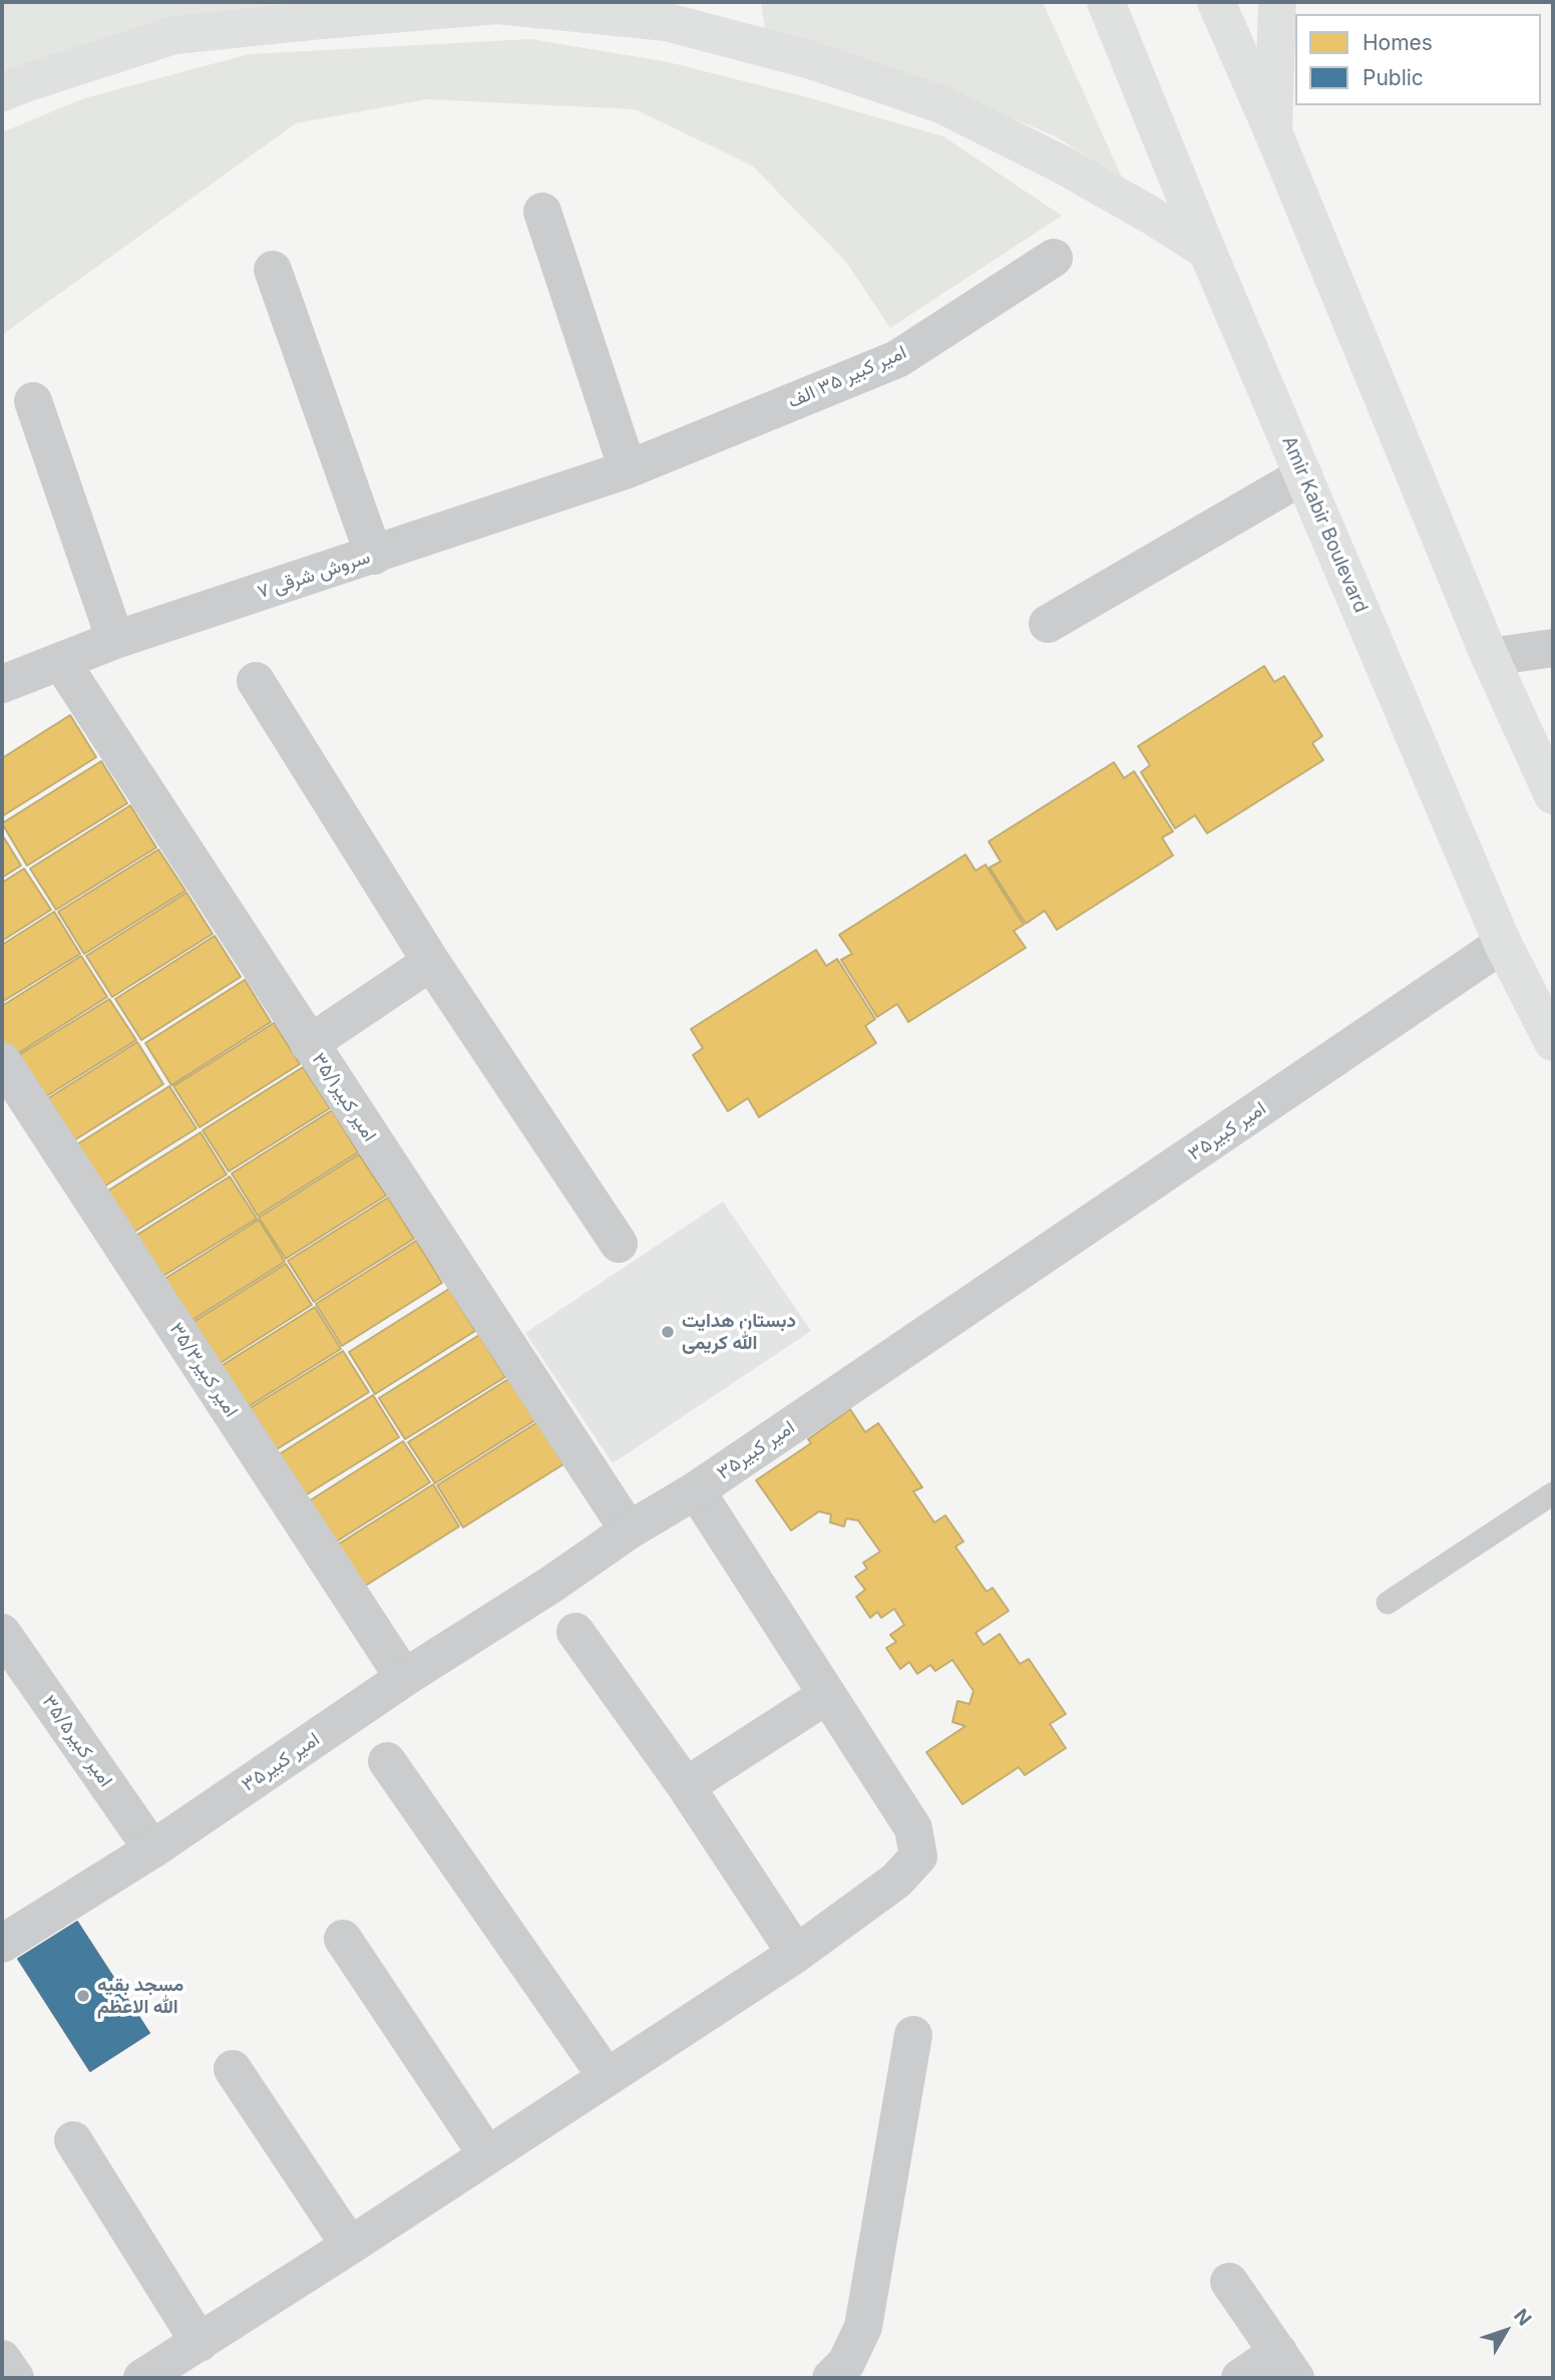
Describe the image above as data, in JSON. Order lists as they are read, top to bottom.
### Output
{
  "streets": {
    "main road": ["Amir Kabir Boulevard"],
    "street": [
      "امیر کبیر ۳۵ الف",
      "سروش شرقی ۷",
      "امیر کبیر۳۵/۱",
      "امیر کبیر۳۵",
      "امیر کبیر۳۵/۳",
      "امیر کبیر۳۵/۵"
    ]
  },
  "crossings": [
    ["امیر کبیر ۳۵ الف", "سروش شرقی ۷"],
    ["Amir Kabir Boulevard", "امیر کبیر۳۵"],
    ["سروش شرقی ۷", "امیر کبیر۳۵/۱"],
    ["امیر کبیر۳۵/۱", "امیر کبیر۳۵"],
    ["امیر کبیر۳۵", "امیر کبیر۳۵/۳"],
    ["امیر کبیر۳۵", "امیر کبیر۳۵/۵"]
  ],
  "places": ["دبستان هدایت الله کریمی", "مسجد بقیه الله الاعظم"],
  "legend": ["Homes", "Public"],
  "north": "top right"
}
